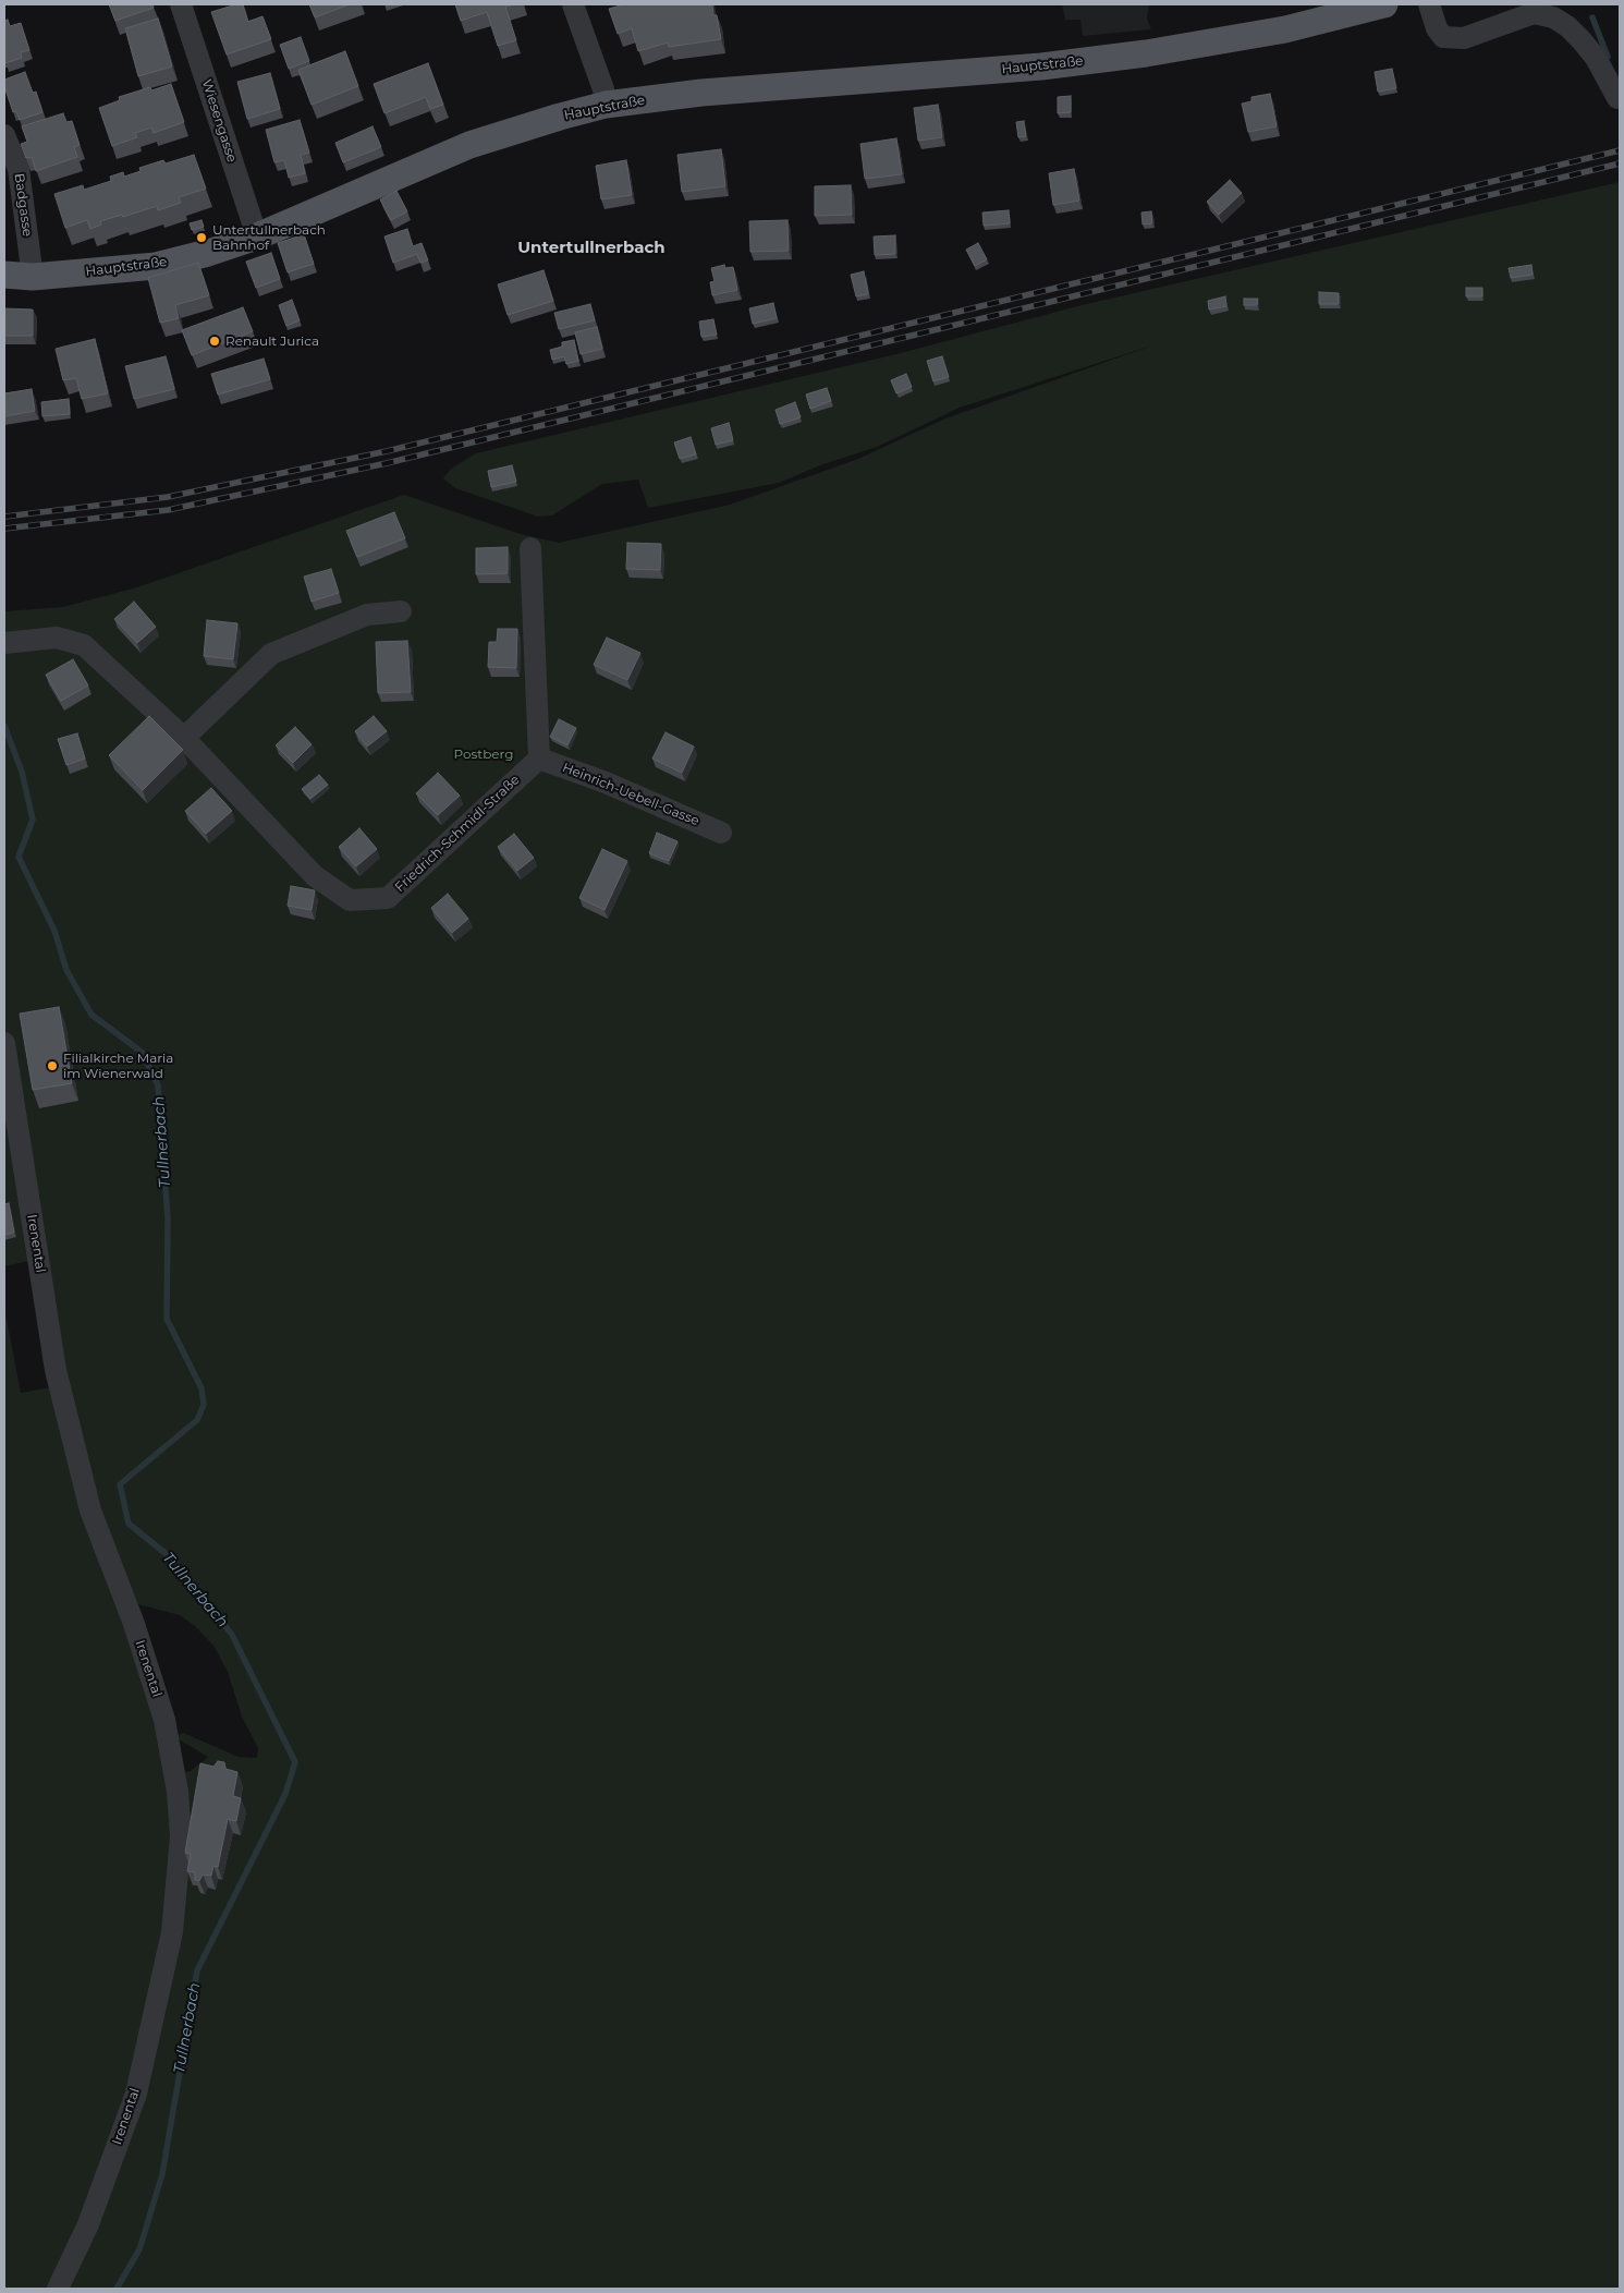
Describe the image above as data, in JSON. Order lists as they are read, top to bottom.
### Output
{
  "streets": {
    "main road": ["Hauptstraße"],
    "street": [
      "Wiesengasse",
      "Badgasse",
      "Heinrich-Uebell-Gasse",
      "Friedrich-Schmidl-Straße",
      "Irenental"
    ]
  },
  "crossings": [
    ["Hauptstraße", "Wiesengasse"],
    ["Hauptstraße", "Badgasse"],
    ["Heinrich-Uebell-Gasse", "Friedrich-Schmidl-Straße"]
  ],
  "districts": ["Untertullnerbach"],
  "water": ["Tullnerbach"],
  "parks": ["Postberg"],
  "places": ["Untertullnerbach Bahnhof", "Renault Jurica", "Filialkirche Maria im Wienerwald"]
}
